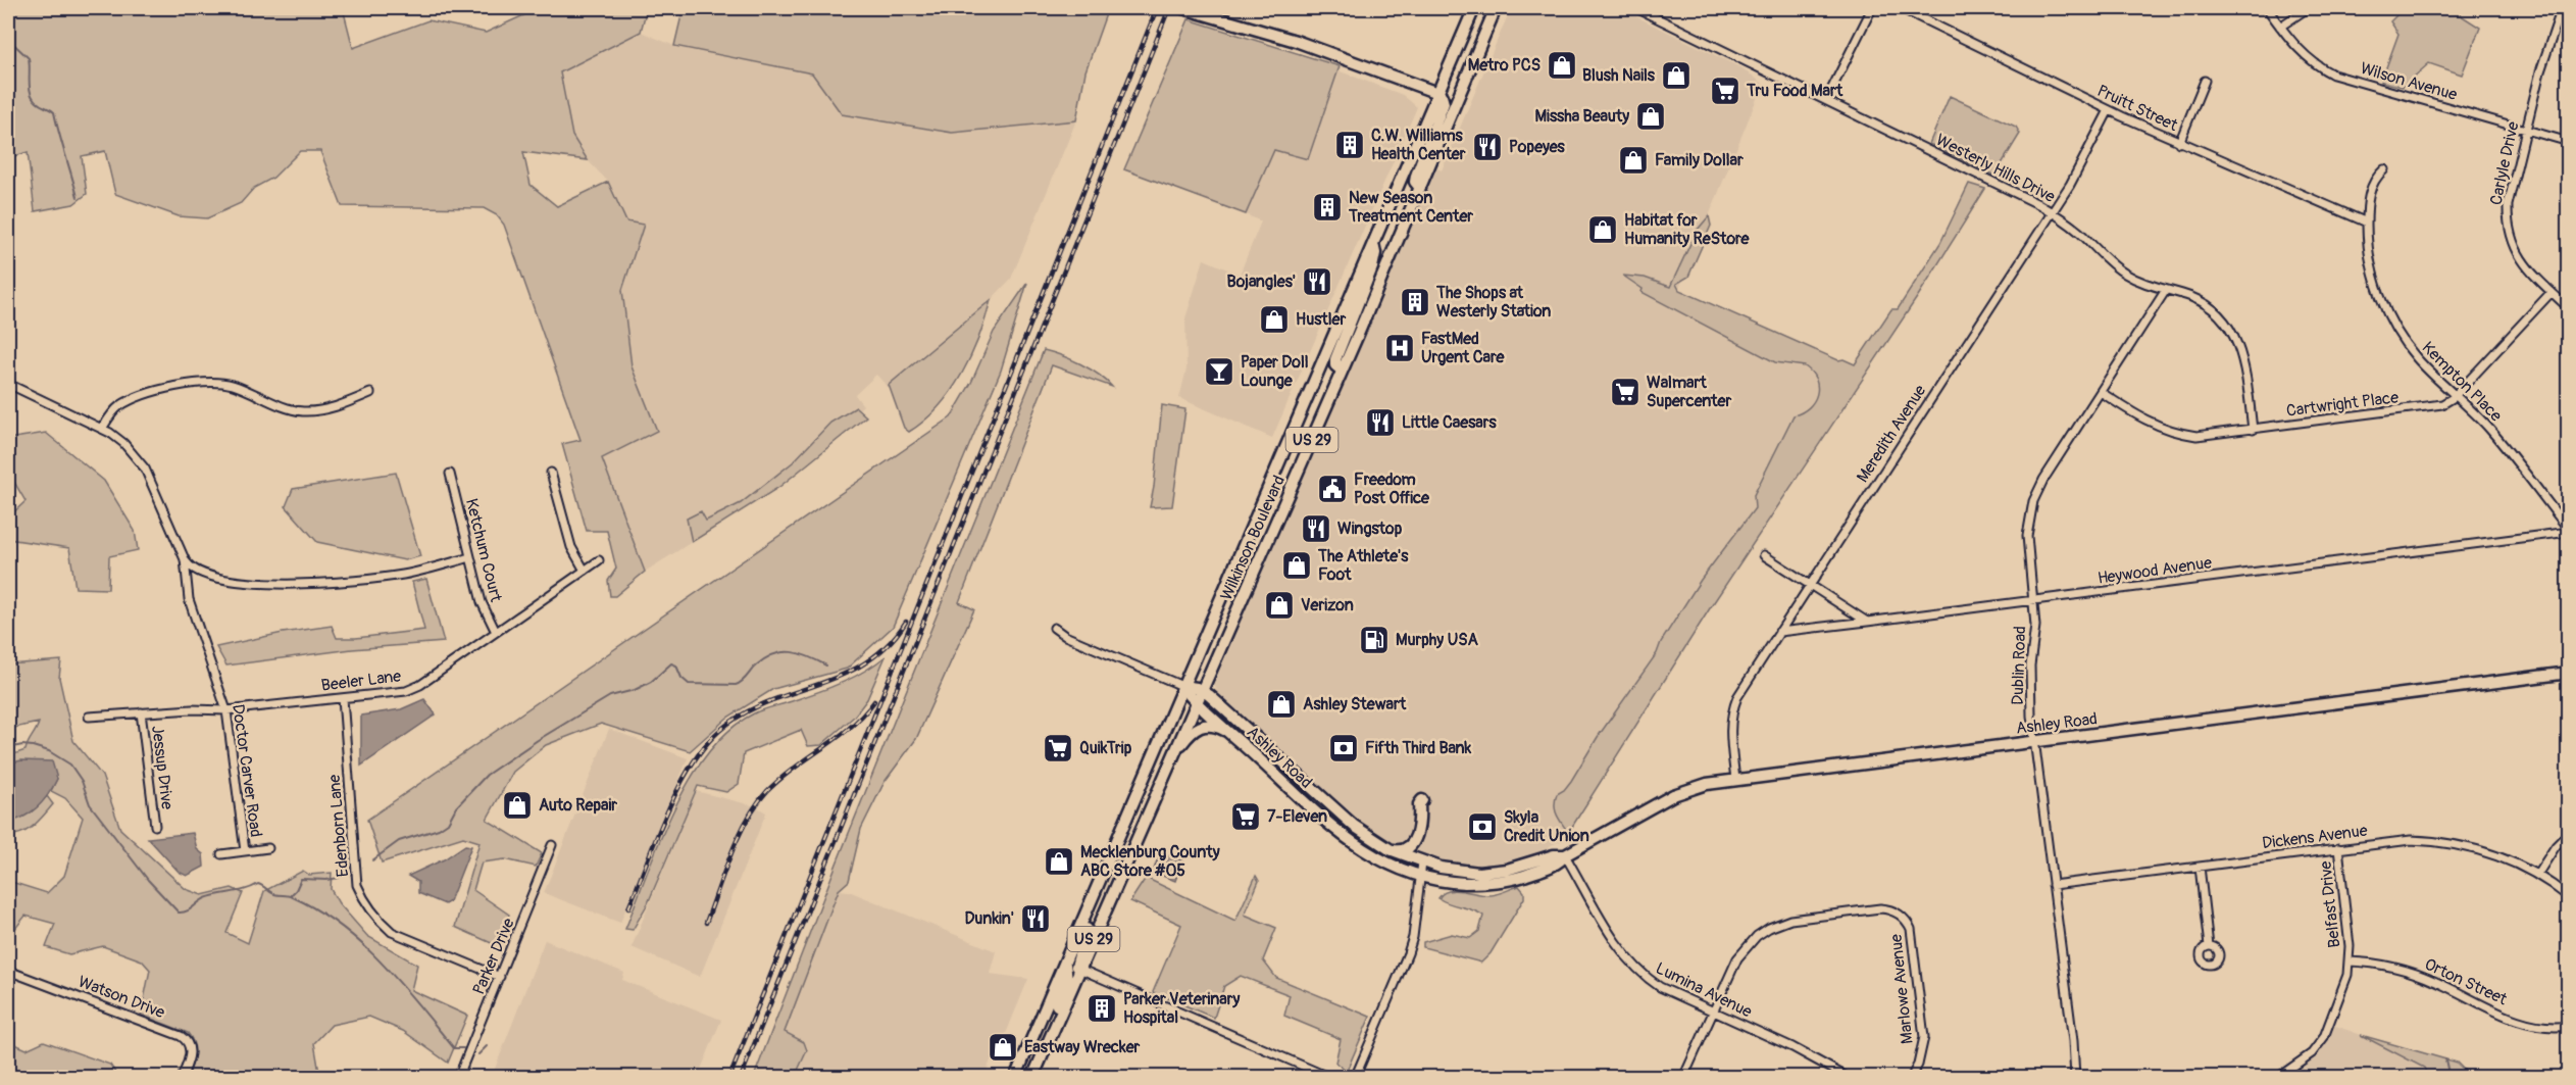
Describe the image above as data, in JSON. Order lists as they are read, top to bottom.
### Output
{
  "streets": {
    "main road": ["US 29", "Wilkinson Boulevard", "Ashley Road"],
    "street": [
      "Wilson Avenue",
      "Pruitt Street",
      "Carlyle Drive",
      "Westerly Hills Drive",
      "Kempton Place",
      "Cartwright Place",
      "Meredith Avenue",
      "Ketchum Court",
      "Heywood Avenue",
      "Dublin Road",
      "Beeler Lane",
      "Jessup Drive",
      "Doctor Carver Road",
      "Edenborn Lane",
      "Dickens Avenue",
      "Belfast Drive",
      "Parker Drive",
      "Orton Street",
      "Marlowe Avenue",
      "Lumina Avenue",
      "Watson Drive"
    ]
  },
  "crossings": [
    ["Wilson Avenue", "Carlyle Drive"],
    ["Pruitt Street", "Kempton Place"],
    ["Pruitt Street", "Meredith Avenue"],
    ["Carlyle Drive", "Cartwright Place"],
    ["Westerly Hills Drive", "Cartwright Place"],
    ["Westerly Hills Drive", "Meredith Avenue"],
    ["Westerly Hills Drive", "Dublin Road"],
    ["Kempton Place", "Cartwright Place"],
    ["Kempton Place", "Heywood Avenue"],
    ["Cartwright Place", "Dublin Road"],
    ["Meredith Avenue", "Heywood Avenue"],
    ["Meredith Avenue", "Ashley Road"],
    ["Wilkinson Boulevard", "Ashley Road"],
    ["Ketchum Court", "Beeler Lane"],
    ["Heywood Avenue", "Dublin Road"],
    ["Dublin Road", "Ashley Road"],
    ["Dublin Road", "Dickens Avenue"],
    ["Beeler Lane", "Jessup Drive"],
    ["Beeler Lane", "Doctor Carver Road"],
    ["Beeler Lane", "Edenborn Lane"],
    ["Ashley Road", "Lumina Avenue"],
    ["Edenborn Lane", "Parker Drive"],
    ["Dickens Avenue", "Belfast Drive"],
    ["Belfast Drive", "Orton Street"],
    ["Marlowe Avenue", "Lumina Avenue"]
  ],
  "places": {
    "shop": [
      "Metro PCS",
      "Blush Nails",
      "Missha Beauty",
      "Family Dollar",
      "Habitat for Humanity ReStore",
      "Hustler",
      "The Athlete's Foot",
      "Verizon",
      "Ashley Stewart",
      "Auto Repair",
      "Mecklenburg County ABC Store #05",
      "Eastway Wrecker"
    ],
    "supermarket": [
      "Tru Food Mart",
      "Walmart Supercenter",
      "QuikTrip",
      "7-Eleven"
    ],
    "building": [
      "C.W. Williams Health Center",
      "New Season Treatment Center",
      "The Shops at Westerly Station",
      "Parker Veterinary Hospital"
    ],
    "restaurant": [
      "Popeyes",
      "Bojangles'",
      "Little Caesars",
      "Wingstop",
      "Dunkin'"
    ],
    "hospital": ["FastMed Urgent Care"],
    "bar": ["Paper Doll Lounge"],
    "public building": ["Freedom Post Office"],
    "fuel station": ["Murphy USA"],
    "bank": ["Fifth Third Bank", "Skyla Credit Union"]
  }
}
